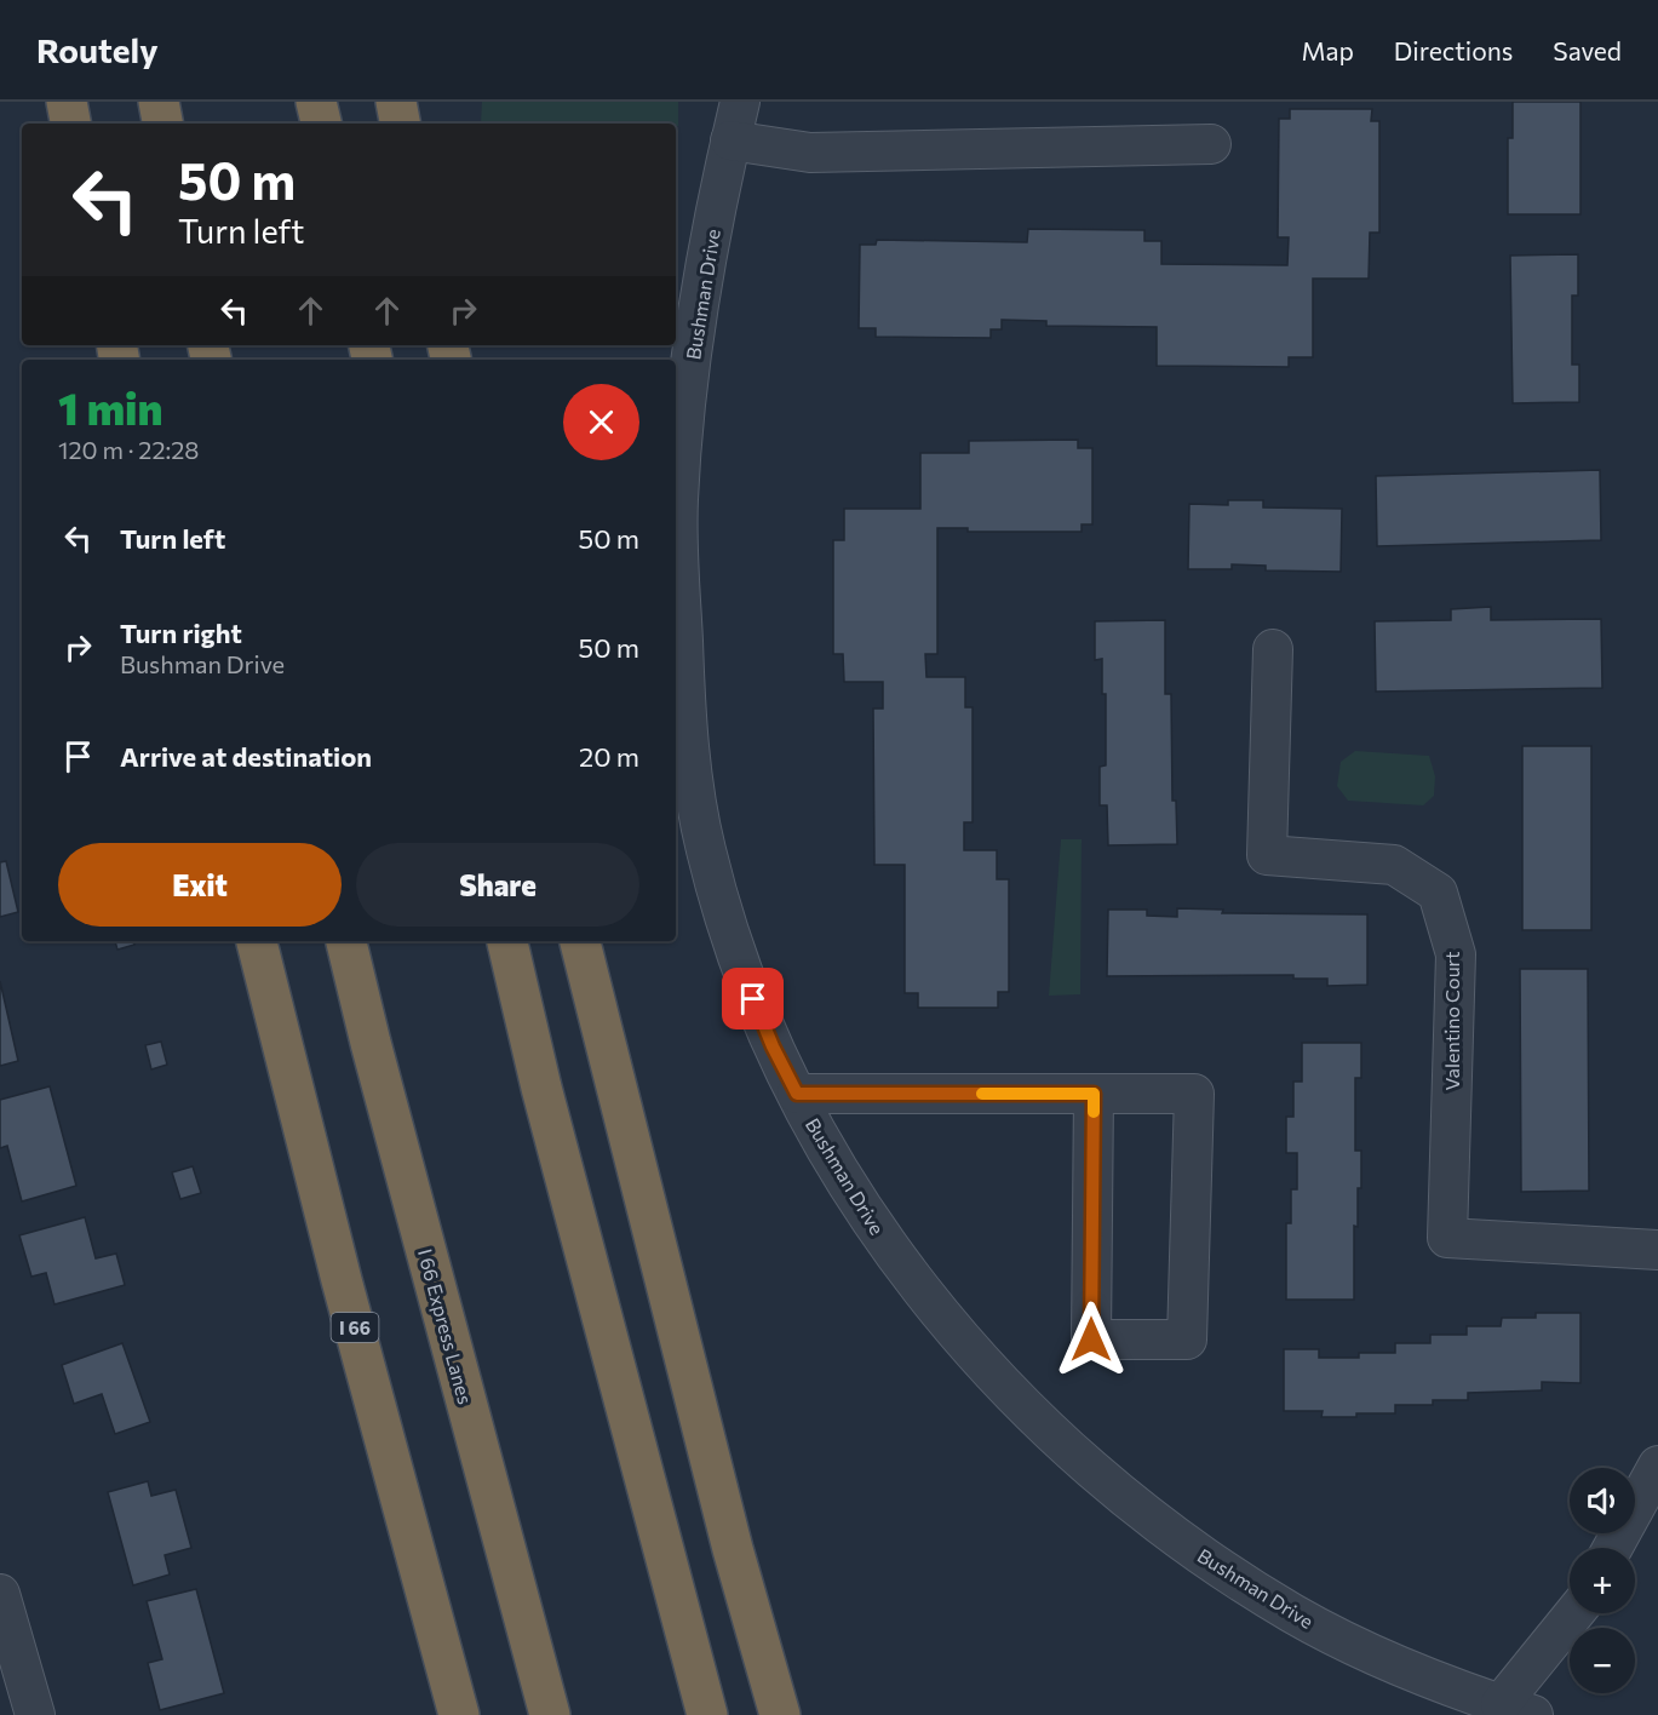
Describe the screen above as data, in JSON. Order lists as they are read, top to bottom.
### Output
{
  "streets": {
    "highway": ["I 66 Express Lanes", "I 66"],
    "street": ["Bushman Drive", "Valentino Court"]
  },
  "page": {
    "header": "Routely",
    "nav": ["Map", "Directions", "Saved"],
    "turn": ["50 m", "Turn left"],
    "heading": ["1 min", "120 m · 22:28"],
    "list": [
      {
        "name": "Turn left",
        "value": "50 m"
      },
      {
        "name": "Turn right",
        "note": "Bushman Drive",
        "value": "50 m"
      },
      {
        "name": "Arrive at destination",
        "value": "20 m"
      }
    ],
    "buttons": ["Exit", "Share"],
    "map_buttons": ["+", "−"]
  }
}
